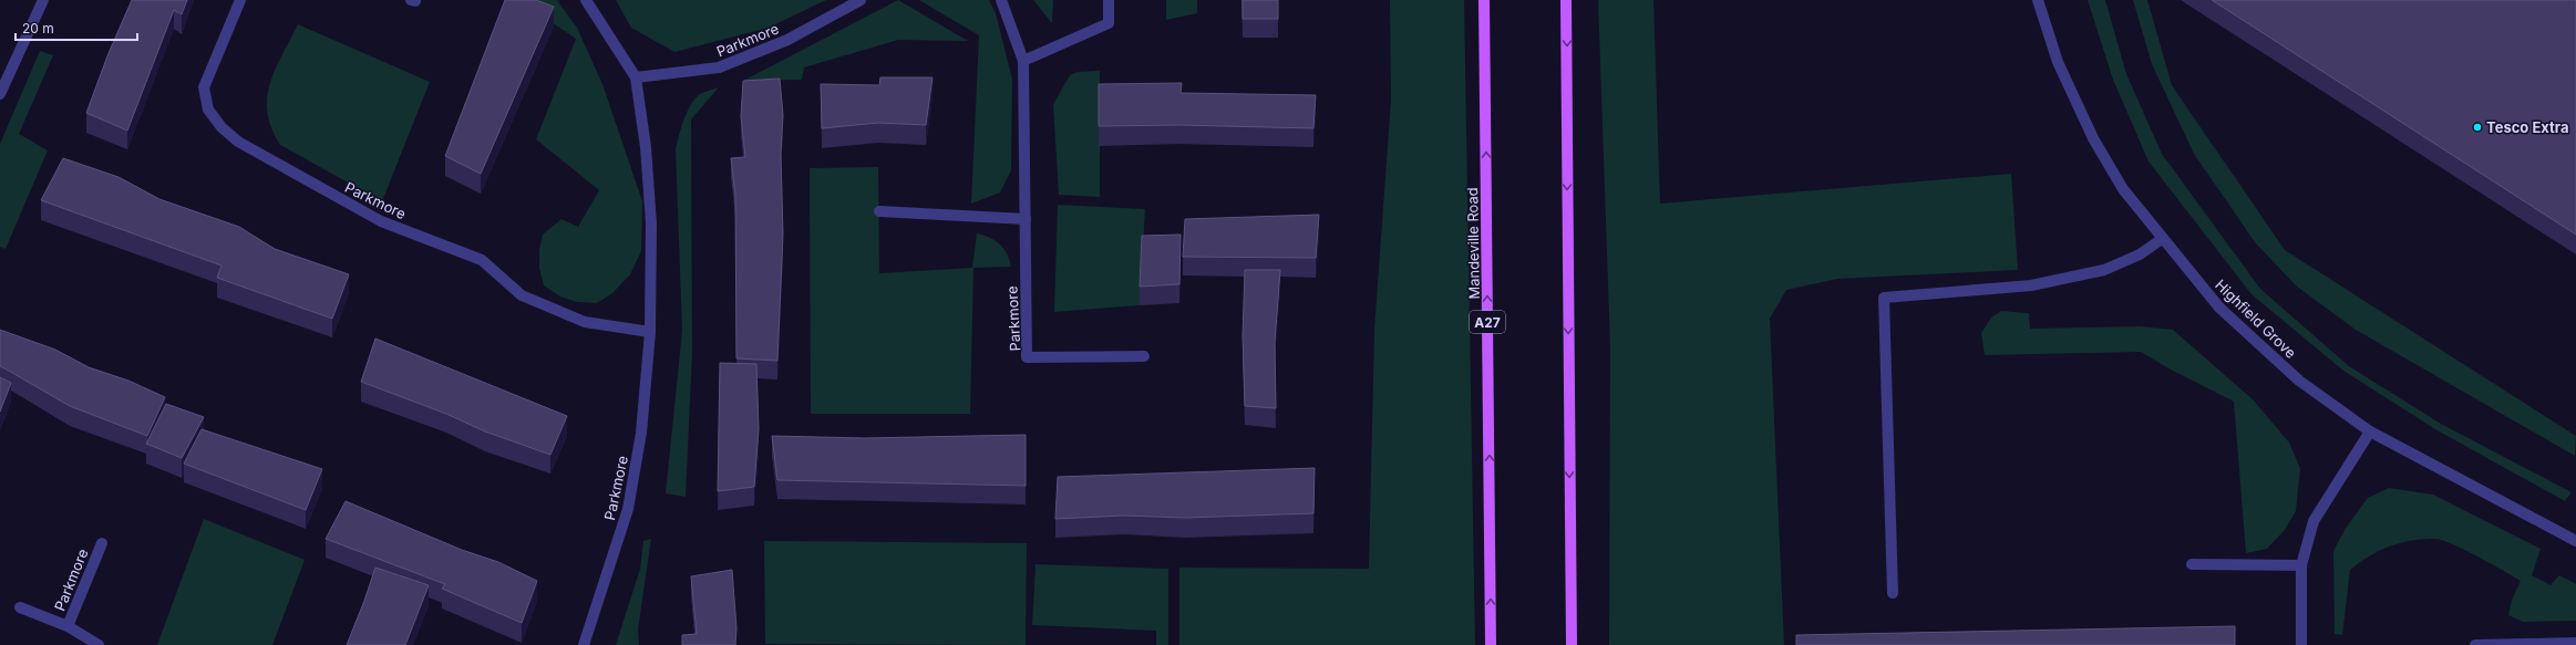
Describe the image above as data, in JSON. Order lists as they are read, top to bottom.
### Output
{
  "streets": {
    "main road": ["Mandeville Road", "A27"],
    "street": ["Parkmore", "Highfield Grove"]
  },
  "places": ["Tesco Extra"],
  "scale_bar": "20 m"
}
